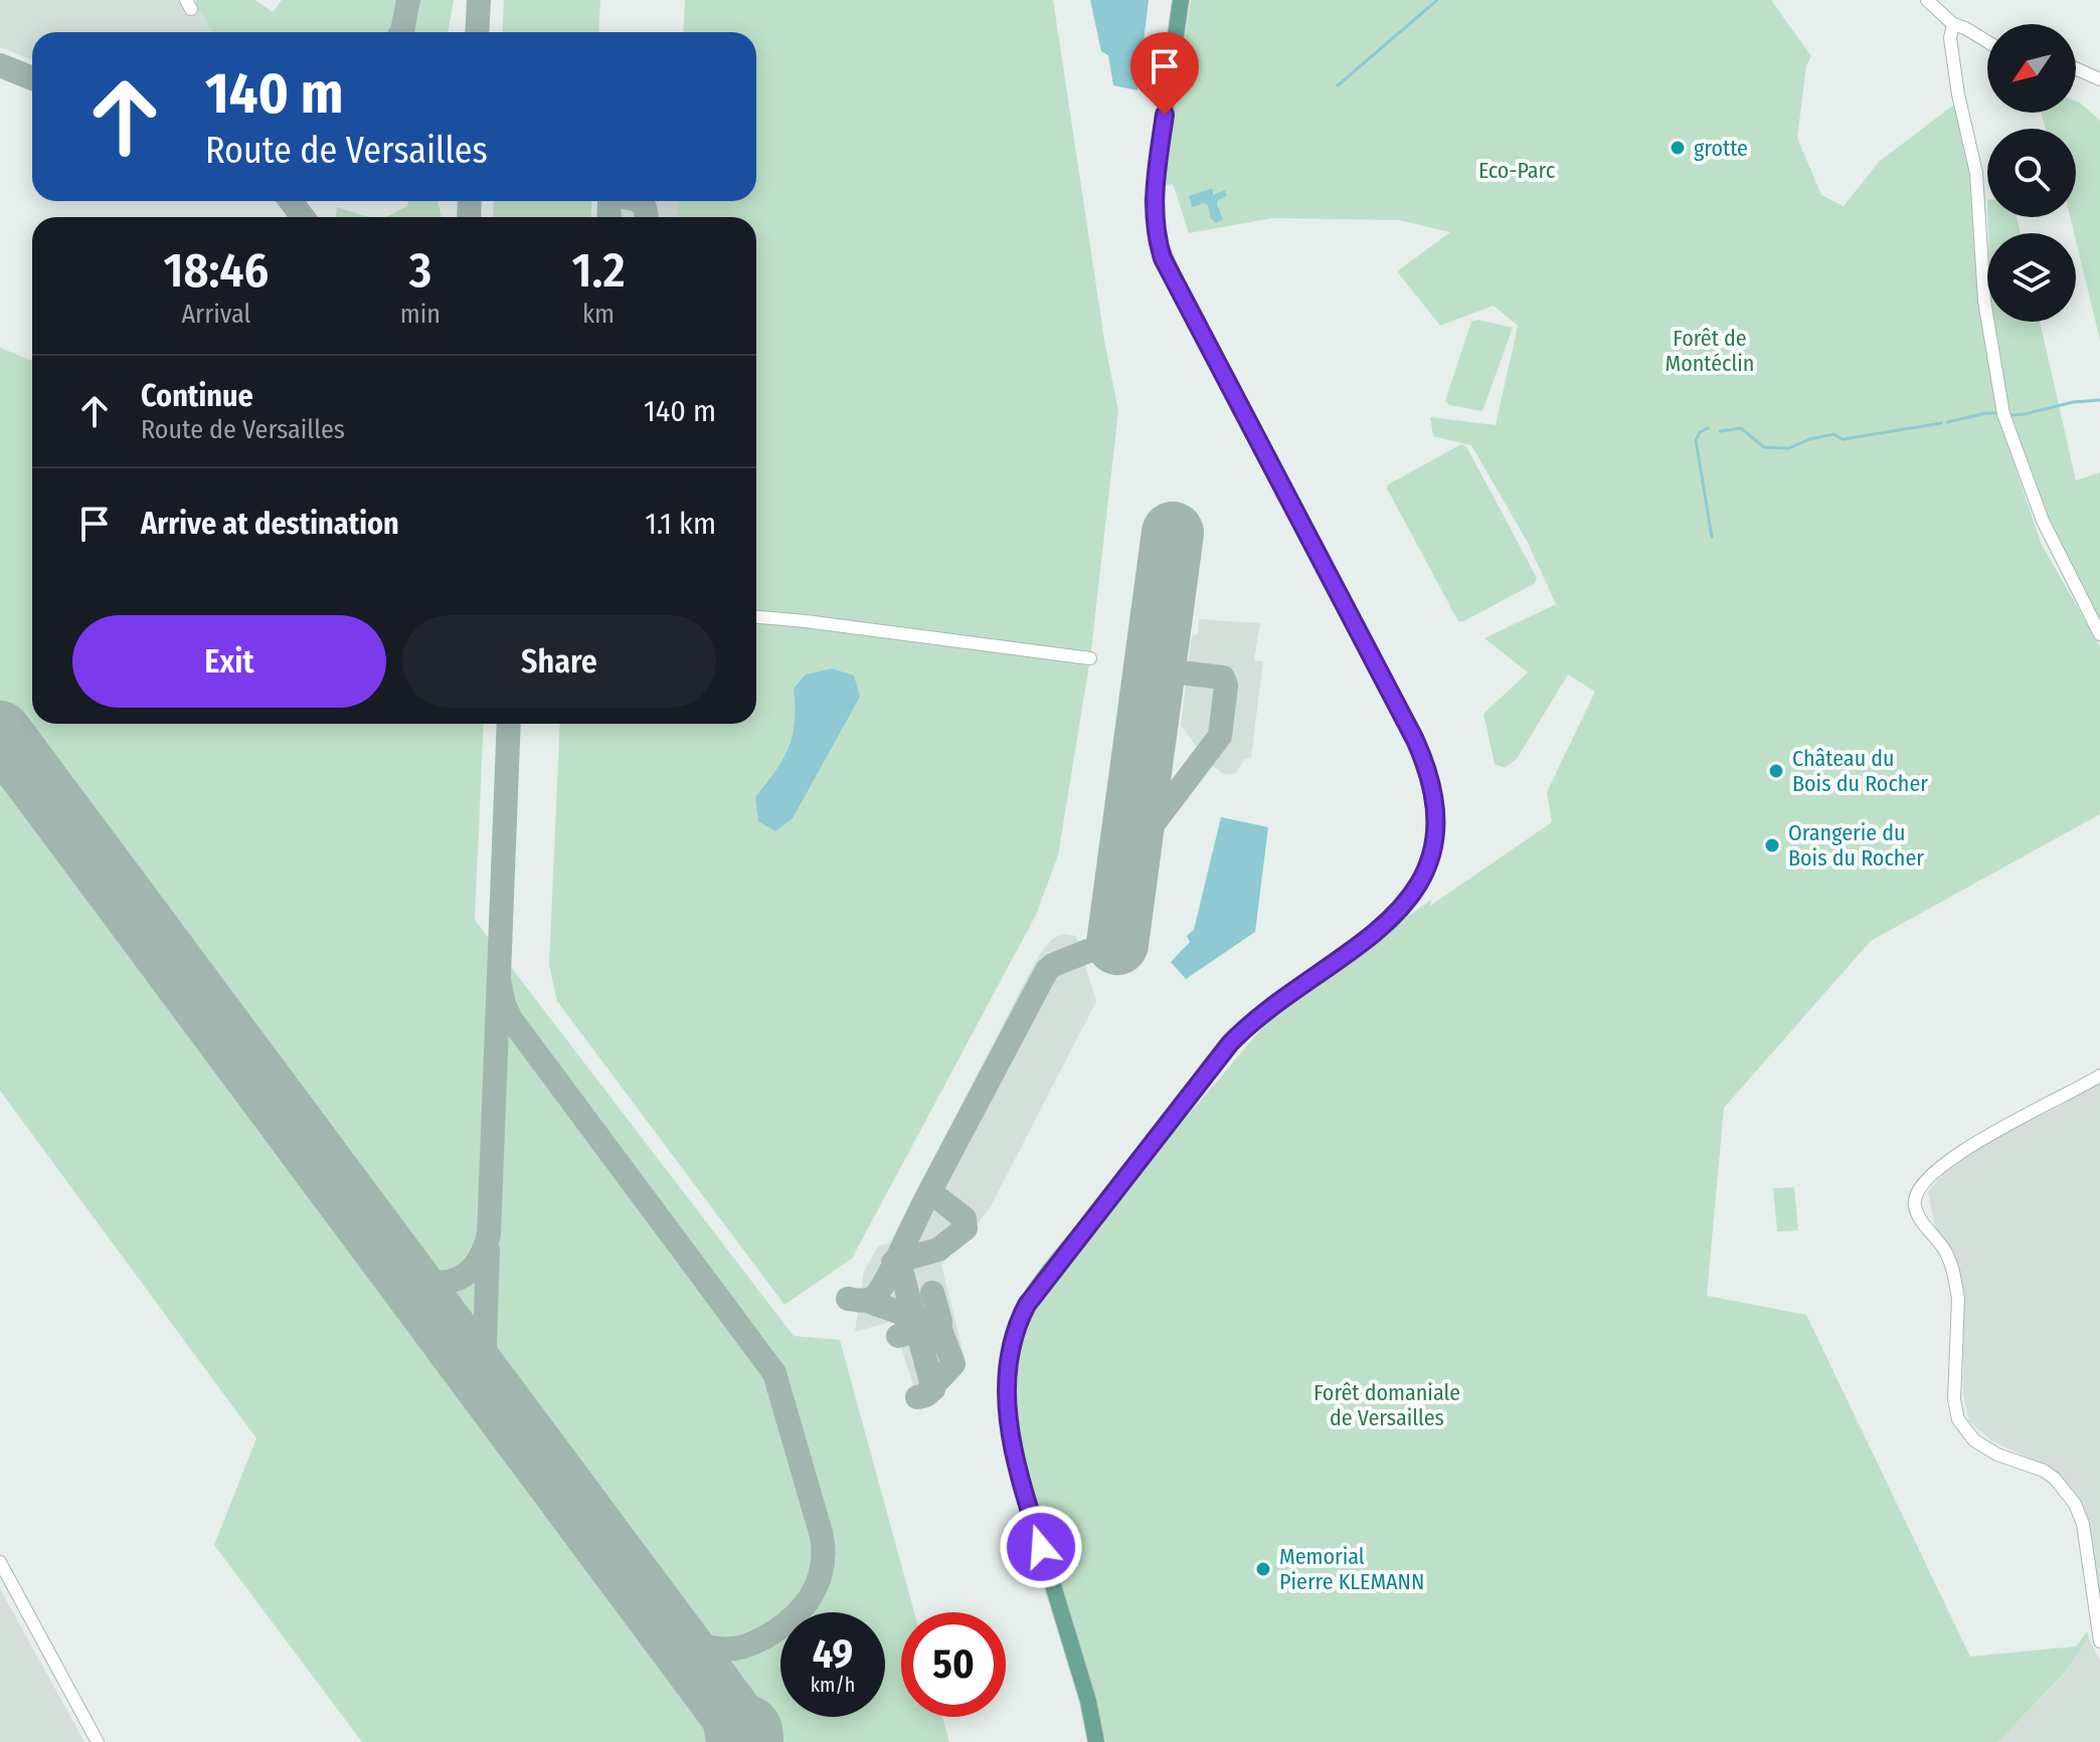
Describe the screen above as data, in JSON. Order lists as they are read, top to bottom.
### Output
{
  "parks": ["Eco-Parc", "Forêt de Montéclin", "Forêt domaniale de Versailles"],
  "places": [
    "grotte",
    "Château du Bois du Rocher",
    "Orangerie du Bois du Rocher",
    "Memorial Pierre KLEMANN"
  ],
  "north": "bottom left",
  "page": {
    "turn": ["140 m", "Route de Versailles"],
    "eta": [
      "18:46",
      "Arrival",
      "3",
      "min",
      "1.2",
      "km"
    ],
    "list": [
      {
        "name": "Continue",
        "note": "Route de Versailles",
        "value": "140 m"
      },
      {
        "name": "Arrive at destination",
        "value": "1.1 km"
      }
    ],
    "buttons": ["Exit", "Share"],
    "speed": "49 km/h",
    "limit": "50"
  }
}
